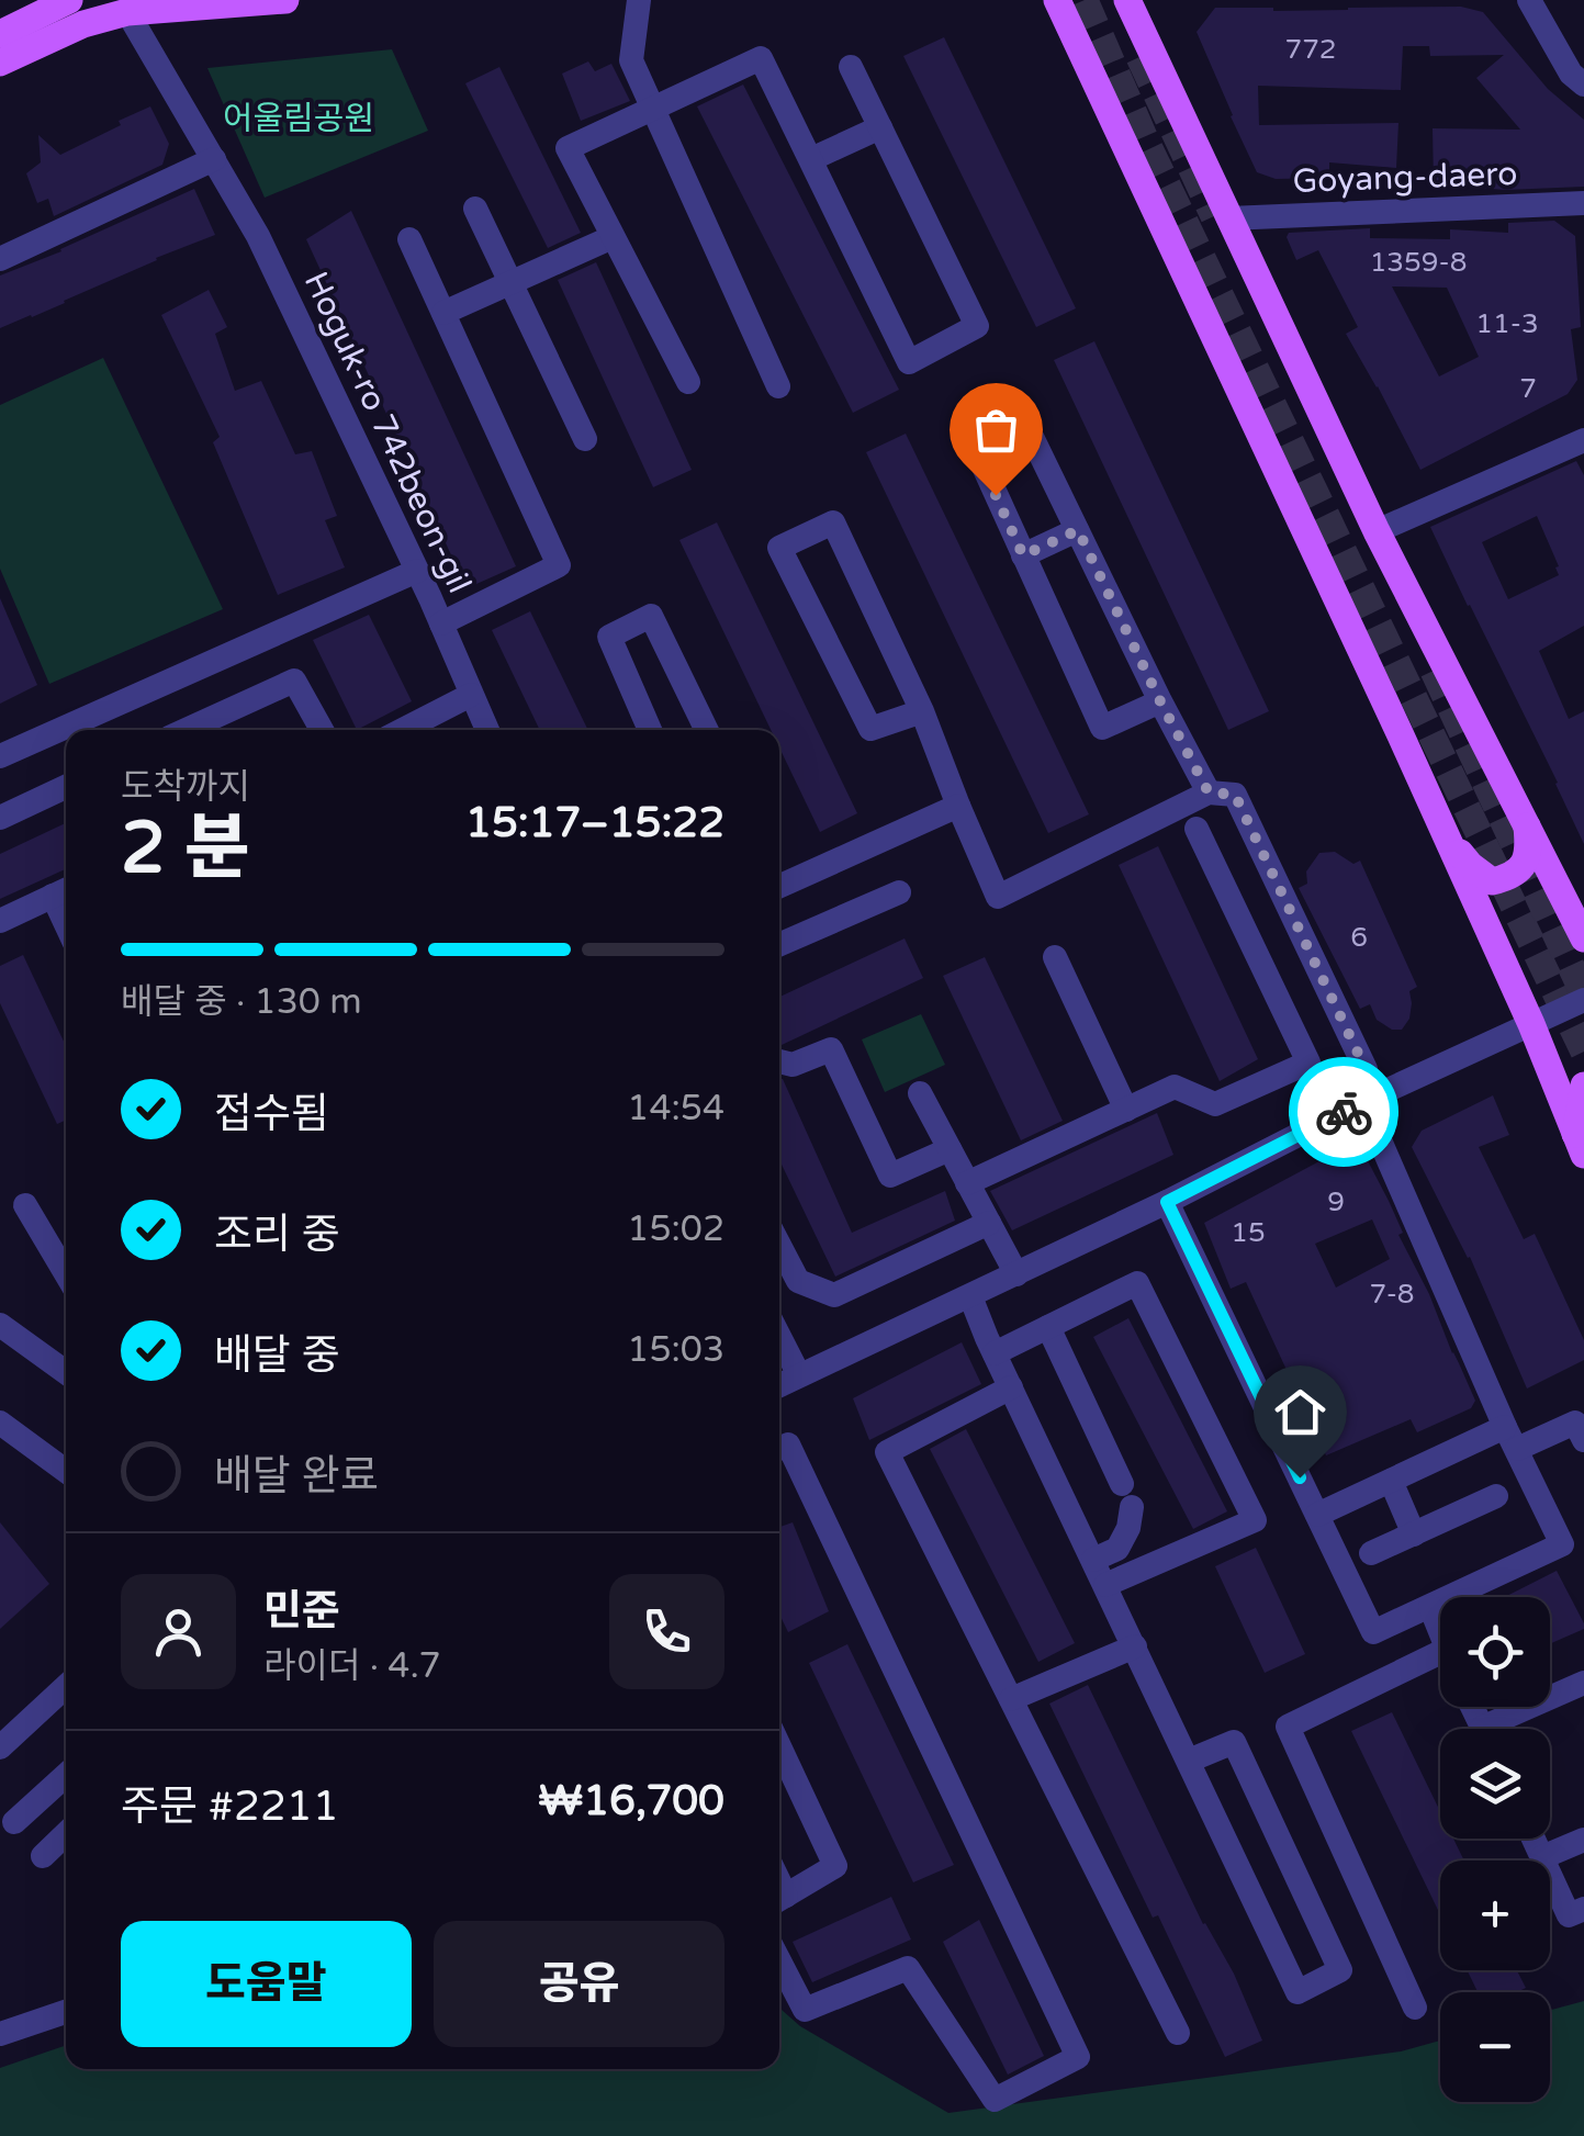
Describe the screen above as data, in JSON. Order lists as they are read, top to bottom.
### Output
{
  "streets": {
    "street": ["Goyang-daero", "Hoguk-ro 742beon-gil"]
  },
  "parks": ["어울림공원"],
  "house_numbers": [
    "772",
    "1359-8",
    "11-3",
    "7",
    "6",
    "9",
    "15",
    "7-8"
  ],
  "page": {
    "heading": ["2 분", "도착까지", "15:17–15:22"],
    "panel": [
      "민준",
      "라이더 · 4.7",
      "주문 #2211",
      "₩16,700"
    ],
    "bar": "배달 중 · 130 m",
    "list": [
      ["접수됨", "14:54"],
      ["조리 중", "15:02"],
      ["배달 중", "15:03"],
      "배달 완료"
    ],
    "map_buttons": ["+", "−"],
    "buttons": ["도움말", "공유"]
  }
}
